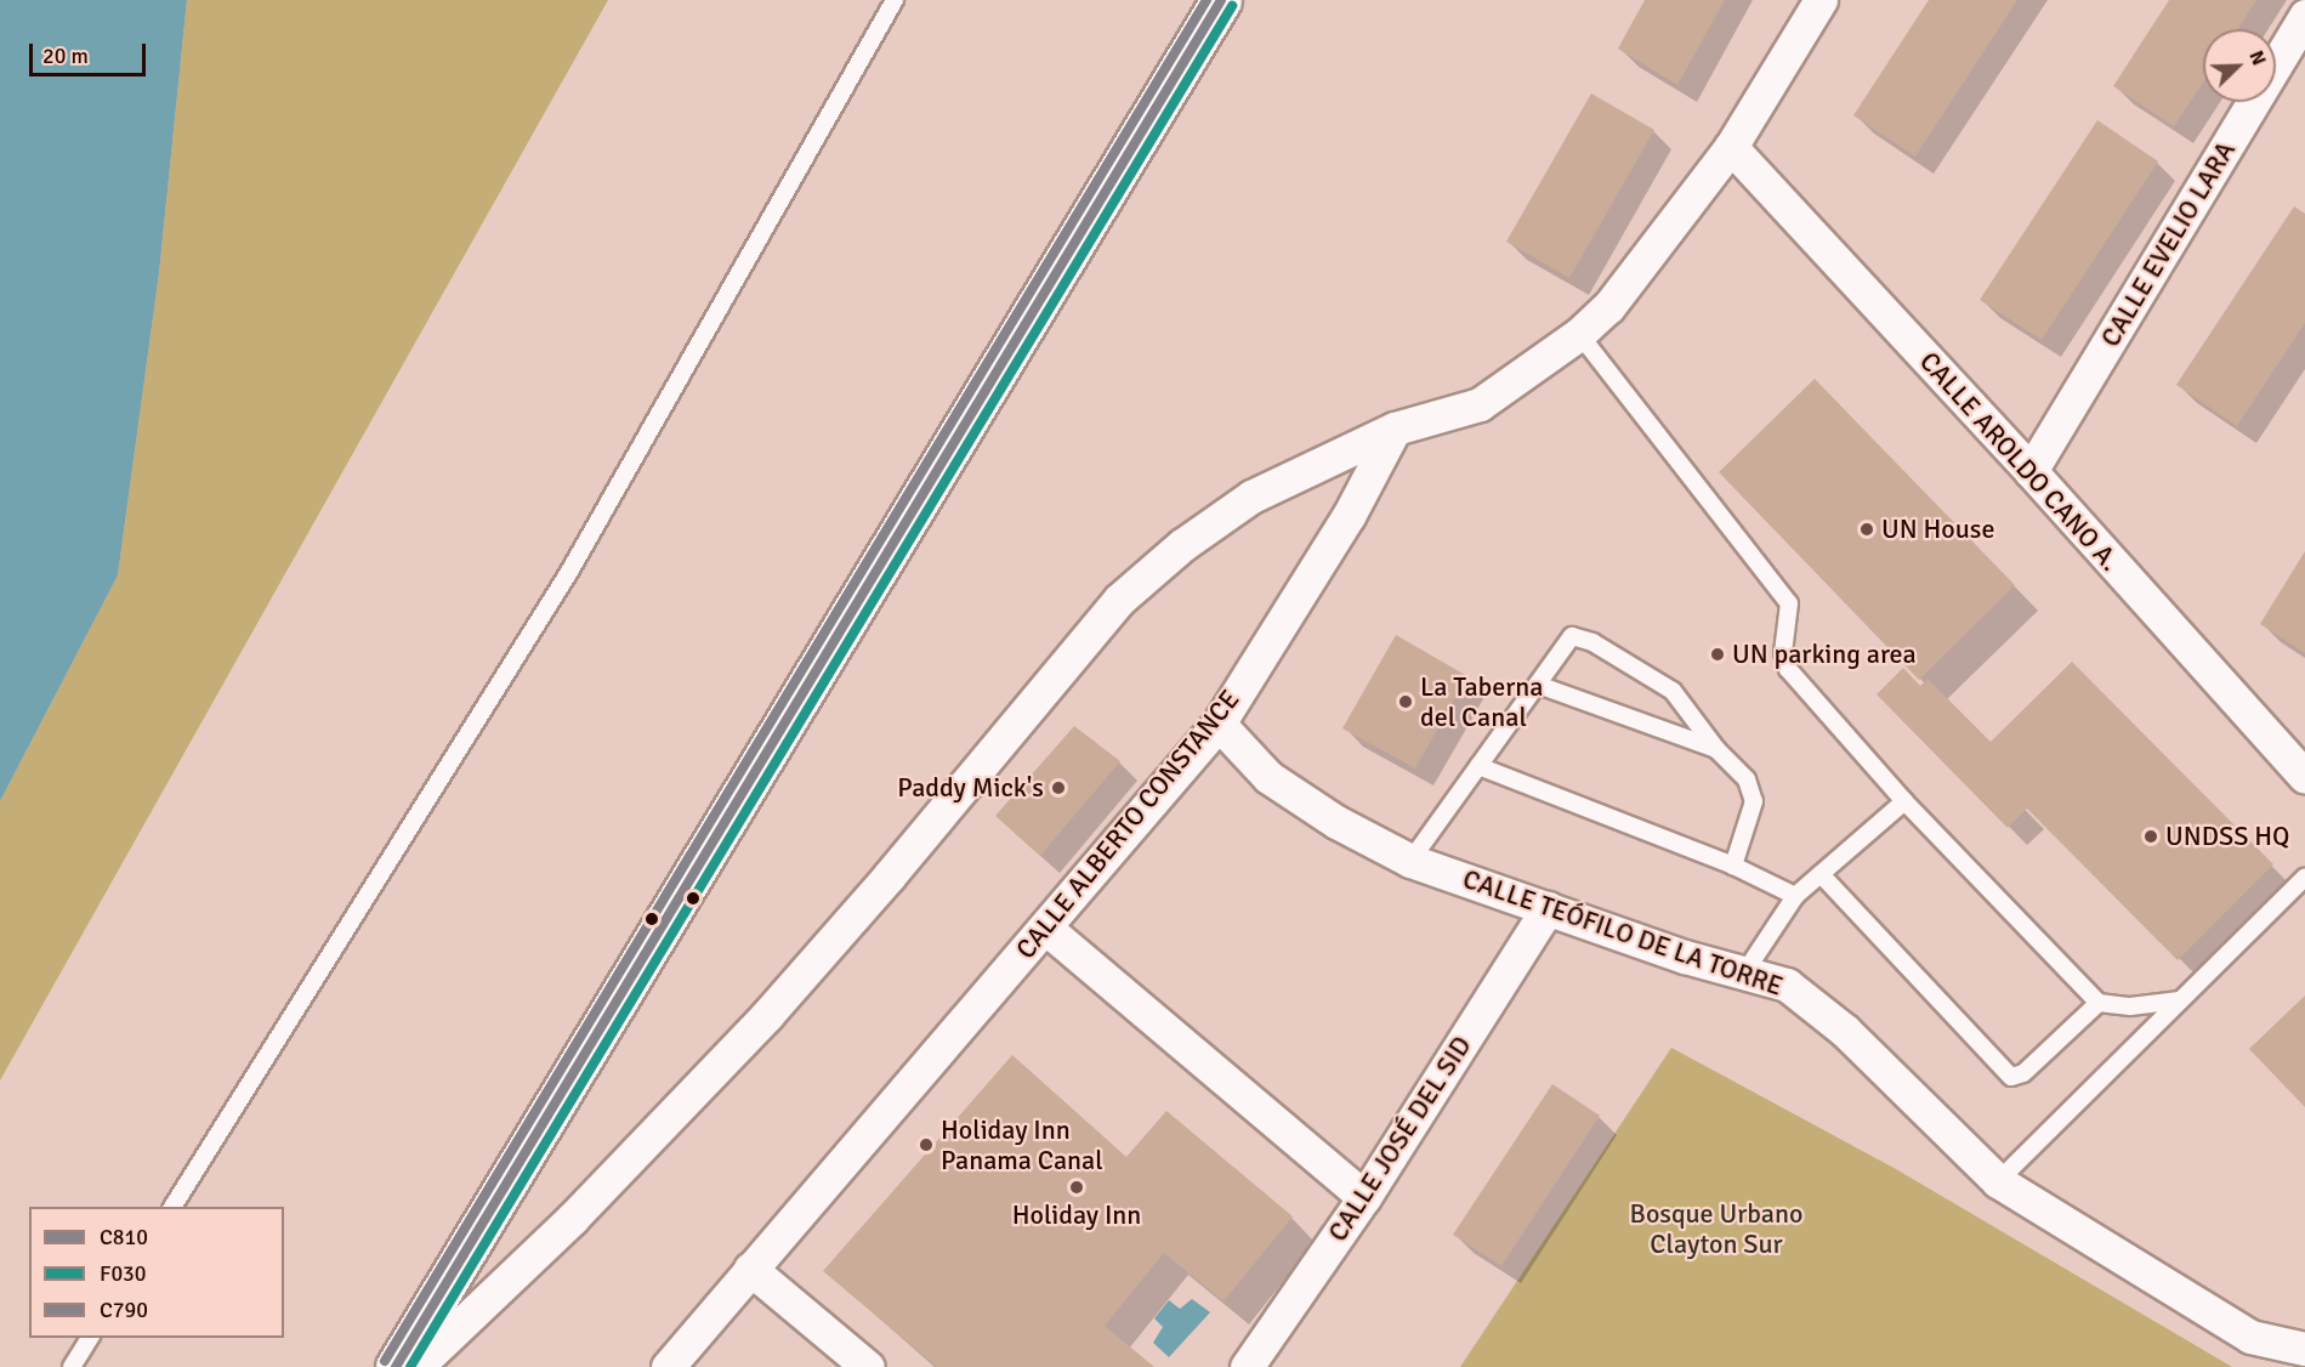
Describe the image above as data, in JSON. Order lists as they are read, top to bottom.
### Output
{
  "streets": {
    "street": [
      "CALLE EVELIO LARA",
      "CALLE AROLDO CANO A.",
      "CALLE ALBERTO CONSTANCE",
      "CALLE TEÓFILO DE LA TORRE",
      "CALLE JOSÉ DEL SID"
    ]
  },
  "crossings": [
    ["CALLE EVELIO LARA", "CALLE AROLDO CANO A."],
    ["CALLE ALBERTO CONSTANCE", "CALLE TEÓFILO DE LA TORRE"],
    ["CALLE TEÓFILO DE LA TORRE", "CALLE JOSÉ DEL SID"]
  ],
  "parks": ["Bosque Urbano Clayton Sur"],
  "places": [
    "UN House",
    "UN parking area",
    "La Taberna del Canal",
    "Paddy Mick's",
    "UNDSS HQ",
    "Holiday Inn Panama Canal",
    "Holiday Inn"
  ],
  "lines": ["transit line C810", "transit line C790", "transit line F030"],
  "legend": ["C810", "F030", "C790"],
  "scale_bar": "20 m",
  "north": "top right"
}
